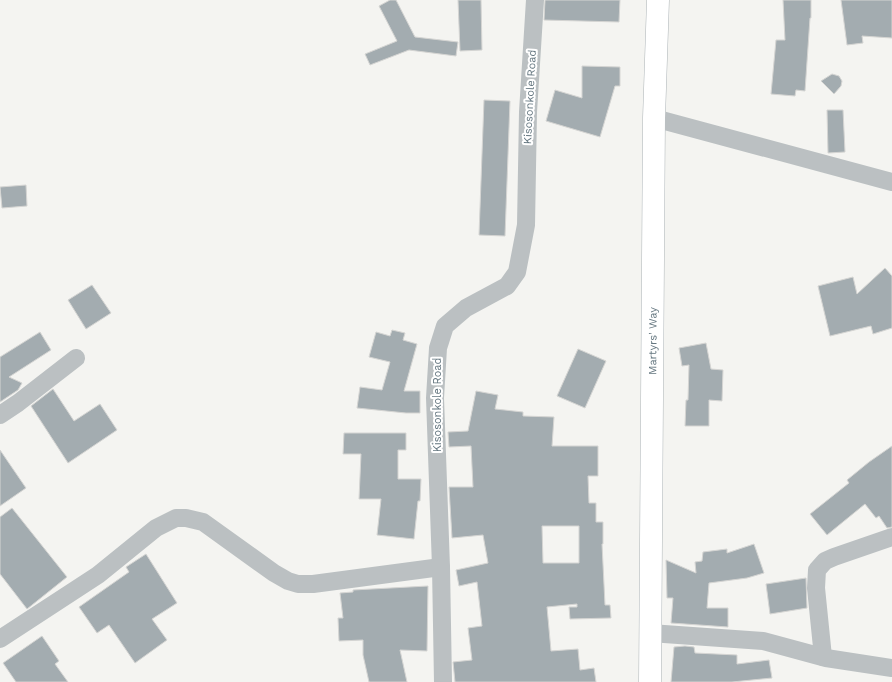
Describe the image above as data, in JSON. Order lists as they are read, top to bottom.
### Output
{
  "streets": {
    "main road": ["Martyrs' Way"],
    "street": ["Kisosonkole Road"]
  }
}
